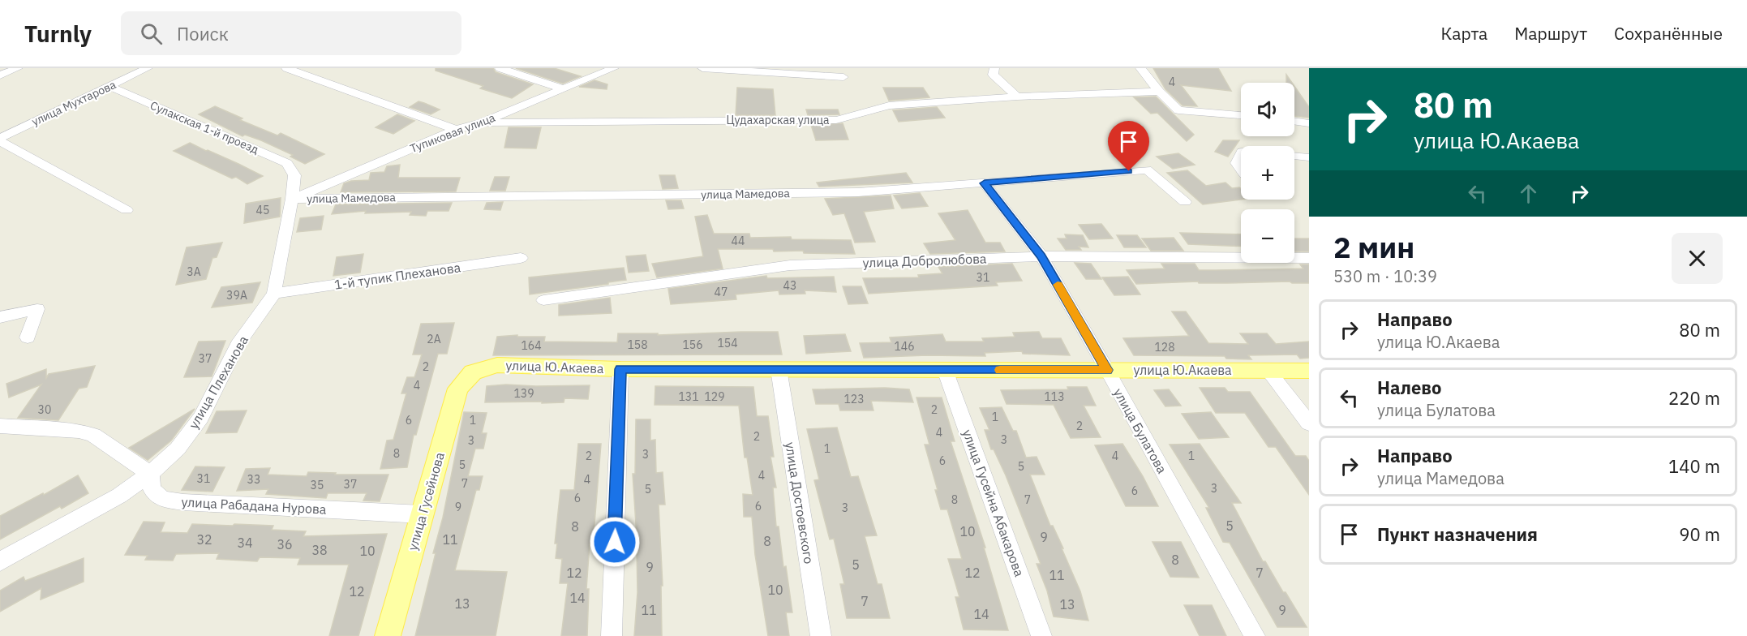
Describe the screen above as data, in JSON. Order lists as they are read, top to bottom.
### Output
{
  "streets": {
    "main road": ["улица Ю.Акаева", "улица Гусейнова"],
    "street": [
      "улица Мухтарова",
      "Цудахарская улица",
      "Сулакская 1-й проезд",
      "Тупиковая улица",
      "улица Мамедова",
      "улица Добролюбова",
      "1-й тупик Плеханова",
      "улица Плеханова",
      "улица Булатова",
      "улица Достоевского",
      "улица Гусейна Абакарова",
      "улица Рабадана Нурова"
    ]
  },
  "crossings": [
    ["улица Мухтарова", "Сулакская 1-й проезд"],
    ["Цудахарская улица", "Тупиковая улица"],
    ["Сулакская 1-й проезд", "улица Плеханова"],
    ["Тупиковая улица", "улица Мамедова"],
    ["Тупиковая улица", "улица Плеханова"],
    ["улица Мамедова", "улица Плеханова"],
    ["улица Мамедова", "улица Булатова"],
    ["улица Добролюбова", "улица Булатова"],
    ["1-й тупик Плеханова", "улица Плеханова"],
    ["улица Ю.Акаева", "улица Булатова"],
    ["улица Ю.Акаева", "улица Гусейнова"],
    ["улица Ю.Акаева", "улица Достоевского"],
    ["улица Ю.Акаева", "улица Гусейна Абакарова"],
    ["улица Плеханова", "улица Рабадана Нурова"],
    ["улица Гусейнова", "улица Рабадана Нурова"]
  ],
  "house_numbers": [
    "4",
    "45",
    "44",
    "3А",
    "31",
    "43",
    "47",
    "39А",
    "2А",
    "154",
    "158",
    "156",
    "164",
    "146",
    "128",
    "37",
    "2",
    "4",
    "139",
    "131",
    "129",
    "113",
    "123",
    "30",
    "2",
    "1",
    "6",
    "1",
    "2",
    "4",
    "2",
    "3",
    "3",
    "1",
    "8",
    "3",
    "2",
    "4",
    "1",
    "6",
    "5",
    "5",
    "4",
    "31",
    "33",
    "4",
    "7",
    "37",
    "35",
    "3",
    "5",
    "6",
    "6",
    "8",
    "7",
    "6",
    "9",
    "3",
    "5",
    "8",
    "10",
    "9",
    "32",
    "11",
    "8",
    "34",
    "36",
    "38",
    "10",
    "8",
    "5",
    "9",
    "12",
    "12",
    "7",
    "11",
    "10",
    "12",
    "14",
    "7",
    "13",
    "13",
    "11",
    "9",
    "14"
  ],
  "page": {
    "header": "Turnly",
    "search": "Поиск",
    "nav": ["Карта", "Маршрут", "Сохранённые"],
    "turn": ["80 m", "улица Ю.Акаева"],
    "map_buttons": ["+", "−"],
    "heading": ["2 мин", "530 m · 10:39"],
    "list": [
      {
        "name": "Направо",
        "note": "улица Ю.Акаева",
        "value": "80 m"
      },
      {
        "name": "Налево",
        "note": "улица Булатова",
        "value": "220 m"
      },
      {
        "name": "Направо",
        "note": "улица Мамедова",
        "value": "140 m"
      },
      {
        "name": "Пункт назначения",
        "value": "90 m"
      }
    ]
  }
}
